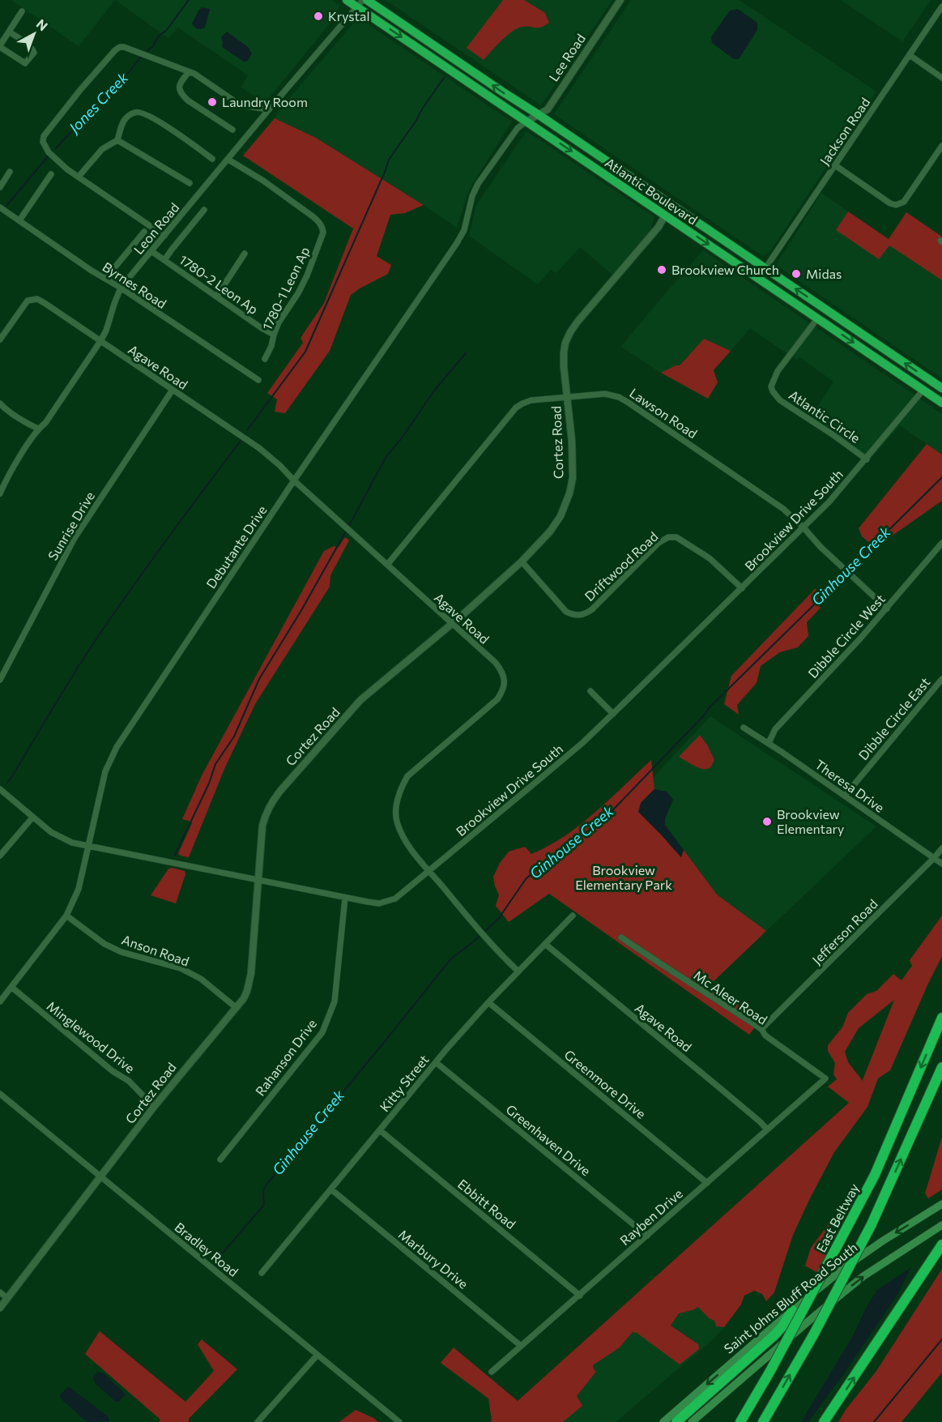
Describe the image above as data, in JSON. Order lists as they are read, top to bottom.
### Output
{
  "streets": {
    "highway": ["Atlantic Boulevard", "East Beltway"],
    "main road": ["Saint Johns Bluff Road South"],
    "street": [
      "Lee Road",
      "Jackson Road",
      "Leon Road",
      "1780-2 Leon Ap",
      "Byrnes Road",
      "1780-1 Leon Ap",
      "Agave Road",
      "Lawson Road",
      "Atlantic Circle",
      "Cortez Road",
      "Brookview Drive South",
      "Sunrise Drive",
      "Debutante Drive",
      "Driftwood Road",
      "Dibble Circle West",
      "Dibble Circle East",
      "Theresa Drive",
      "Jefferson Road",
      "Anson Road",
      "Mc Aleer Road",
      "Minglewood Drive",
      "Rahanson Drive",
      "Kitty Street",
      "Greenmore Drive",
      "Greenhaven Drive",
      "Ebbitt Road",
      "Rayben Drive",
      "Bradley Road",
      "Marbury Drive"
    ]
  },
  "crossings": [
    ["Lee Road", "Atlantic Boulevard"],
    ["Lee Road", "Debutante Drive"],
    ["Jackson Road", "Atlantic Boulevard"],
    ["Atlantic Boulevard", "Leon Road"],
    ["Atlantic Boulevard", "Atlantic Circle"],
    ["Atlantic Boulevard", "Cortez Road"],
    ["Atlantic Boulevard", "Brookview Drive South"],
    ["Atlantic Boulevard", "Debutante Drive"],
    ["Leon Road", "1780-2 Leon Ap"],
    ["Leon Road", "Byrnes Road"],
    ["Leon Road", "1780-1 Leon Ap"],
    ["Leon Road", "Agave Road"],
    ["1780-2 Leon Ap", "1780-1 Leon Ap"],
    ["Agave Road", "Lawson Road"],
    ["Agave Road", "Cortez Road"],
    ["Agave Road", "Brookview Drive South"],
    ["Agave Road", "Sunrise Drive"],
    ["Agave Road", "Debutante Drive"],
    ["Agave Road", "Kitty Street"],
    ["Agave Road", "Rayben Drive"],
    ["Lawson Road", "Cortez Road"],
    ["Lawson Road", "Brookview Drive South"],
    ["Lawson Road", "Dibble Circle West"],
    ["Atlantic Circle", "Brookview Drive South"],
    ["Cortez Road", "Brookview Drive South"],
    ["Cortez Road", "Driftwood Road"],
    ["Cortez Road", "Anson Road"],
    ["Cortez Road", "Minglewood Drive"],
    ["Cortez Road", "Bradley Road"],
    ["Brookview Drive South", "Debutante Drive"],
    ["Brookview Drive South", "Driftwood Road"],
    ["Brookview Drive South", "Rahanson Drive"],
    ["Debutante Drive", "Anson Road"],
    ["Debutante Drive", "Minglewood Drive"],
    ["Dibble Circle West", "Theresa Drive"],
    ["Dibble Circle East", "Theresa Drive"],
    ["Theresa Drive", "Jefferson Road"],
    ["Jefferson Road", "Mc Aleer Road"],
    ["Mc Aleer Road", "Rayben Drive"],
    ["Kitty Street", "Greenmore Drive"],
    ["Kitty Street", "Greenhaven Drive"],
    ["Kitty Street", "Ebbitt Road"],
    ["Kitty Street", "Marbury Drive"],
    ["Greenmore Drive", "Rayben Drive"],
    ["Greenhaven Drive", "Rayben Drive"],
    ["Ebbitt Road", "Rayben Drive"],
    ["Rayben Drive", "Marbury Drive"]
  ],
  "water": ["Jones Creek", "Ginhouse Creek"],
  "parks": ["Brookview Elementary Park"],
  "places": [
    "Krystal",
    "Laundry Room",
    "Brookview Church",
    "Midas",
    "Brookview Elementary"
  ],
  "north": "top right"
}
